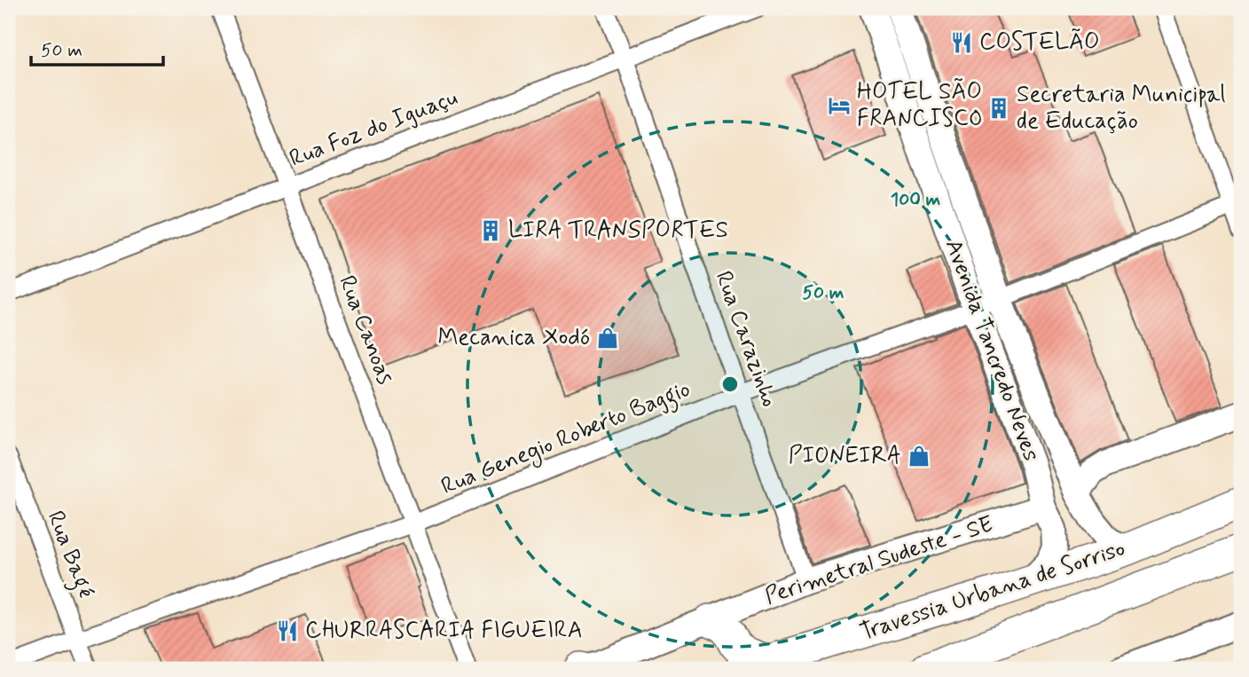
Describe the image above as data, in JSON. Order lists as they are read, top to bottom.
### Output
{
  "streets": {
    "highway": ["Travessia Urbana de Sorriso"],
    "street": [
      "Rua Foz do Iguaçu",
      "Rua Canoas",
      "Rua Carazinho",
      "Avenida Tancredo Neves",
      "Rua Genegio Roberto Baggio",
      "Rua Bagé",
      "Perimetral Sudeste - SE"
    ]
  },
  "crossings": [
    ["Rua Foz do Iguaçu", "Rua Canoas"],
    ["Rua Foz do Iguaçu", "Rua Carazinho"],
    ["Rua Canoas", "Rua Genegio Roberto Baggio"],
    ["Rua Carazinho", "Rua Genegio Roberto Baggio"],
    ["Rua Carazinho", "Perimetral Sudeste - SE"],
    ["Avenida Tancredo Neves", "Rua Genegio Roberto Baggio"],
    ["Avenida Tancredo Neves", "Perimetral Sudeste - SE"],
    ["Avenida Tancredo Neves", "Travessia Urbana de Sorriso"],
    ["Rua Genegio Roberto Baggio", "Rua Bagé"]
  ],
  "places": {
    "restaurant": ["COSTELÃO", "CHURRASCARIA FIGUEIRA"],
    "hotel": ["HOTEL SÃO FRANCISCO"],
    "building": ["Secretaria Municipal de Educação", "LIRA TRANSPORTES"],
    "shop": ["Mecanica Xodó", "PIONEIRA"]
  },
  "scale_bar": "50 m",
  "rings": ["100 m", "50 m"]
}
